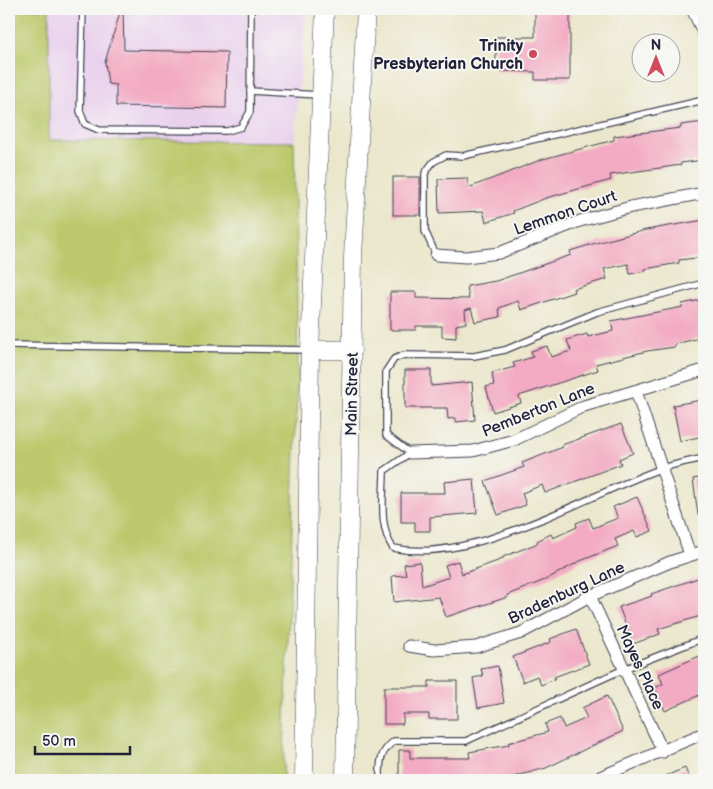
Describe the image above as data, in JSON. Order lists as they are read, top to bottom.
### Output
{
  "streets": {
    "main road": ["Main Street"],
    "street": [
      "Lemmon Court",
      "Pemberton Lane",
      "Bradenburg Lane",
      "Mayes Place"
    ]
  },
  "crossings": [
    ["Bradenburg Lane", "Mayes Place"]
  ],
  "places": ["Trinity Presbyterian Church"],
  "scale_bar": "50 m",
  "north": "top"
}
